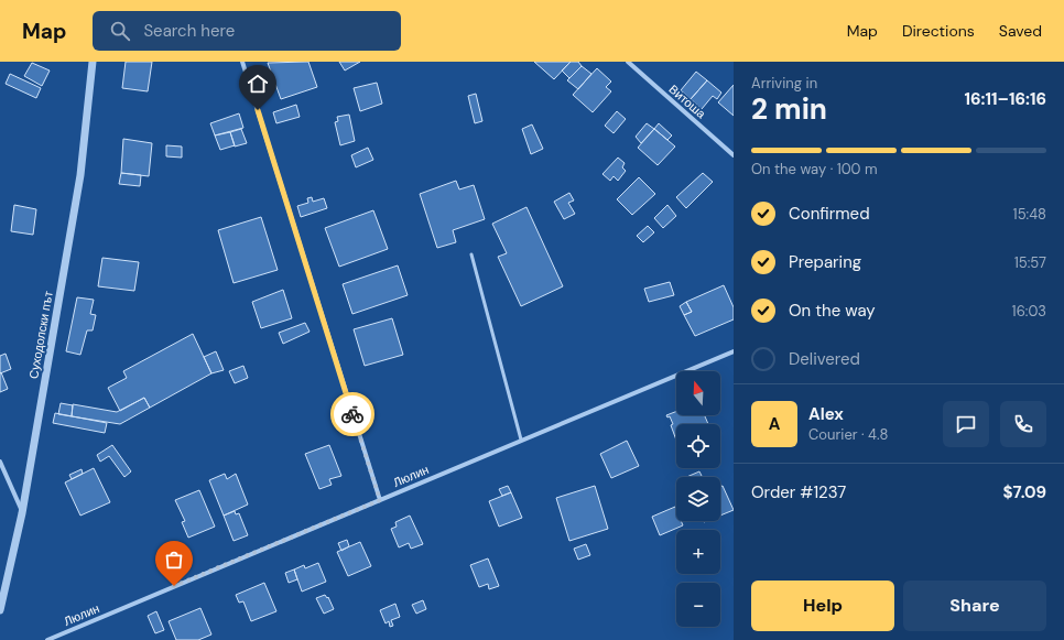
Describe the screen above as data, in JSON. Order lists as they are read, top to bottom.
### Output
{
  "streets": {
    "street": ["Витоша", "Суходолски път", "Люлин"]
  },
  "north": "top",
  "page": {
    "header": "Map",
    "search": "Search here",
    "nav": ["Map", "Directions", "Saved"],
    "heading": ["2 min", "Arriving in", "16:11–16:16"],
    "panel": [
      "Alex",
      "Courier · 4.8",
      "Order #1237",
      "$7.09"
    ],
    "bar": "On the way · 100 m",
    "list": [
      ["Confirmed", "15:48"],
      ["Preparing", "15:57"],
      ["On the way", "16:03"],
      "Delivered"
    ],
    "map_buttons": ["+", "−"],
    "round": "A",
    "buttons": ["Help", "Share"]
  }
}
